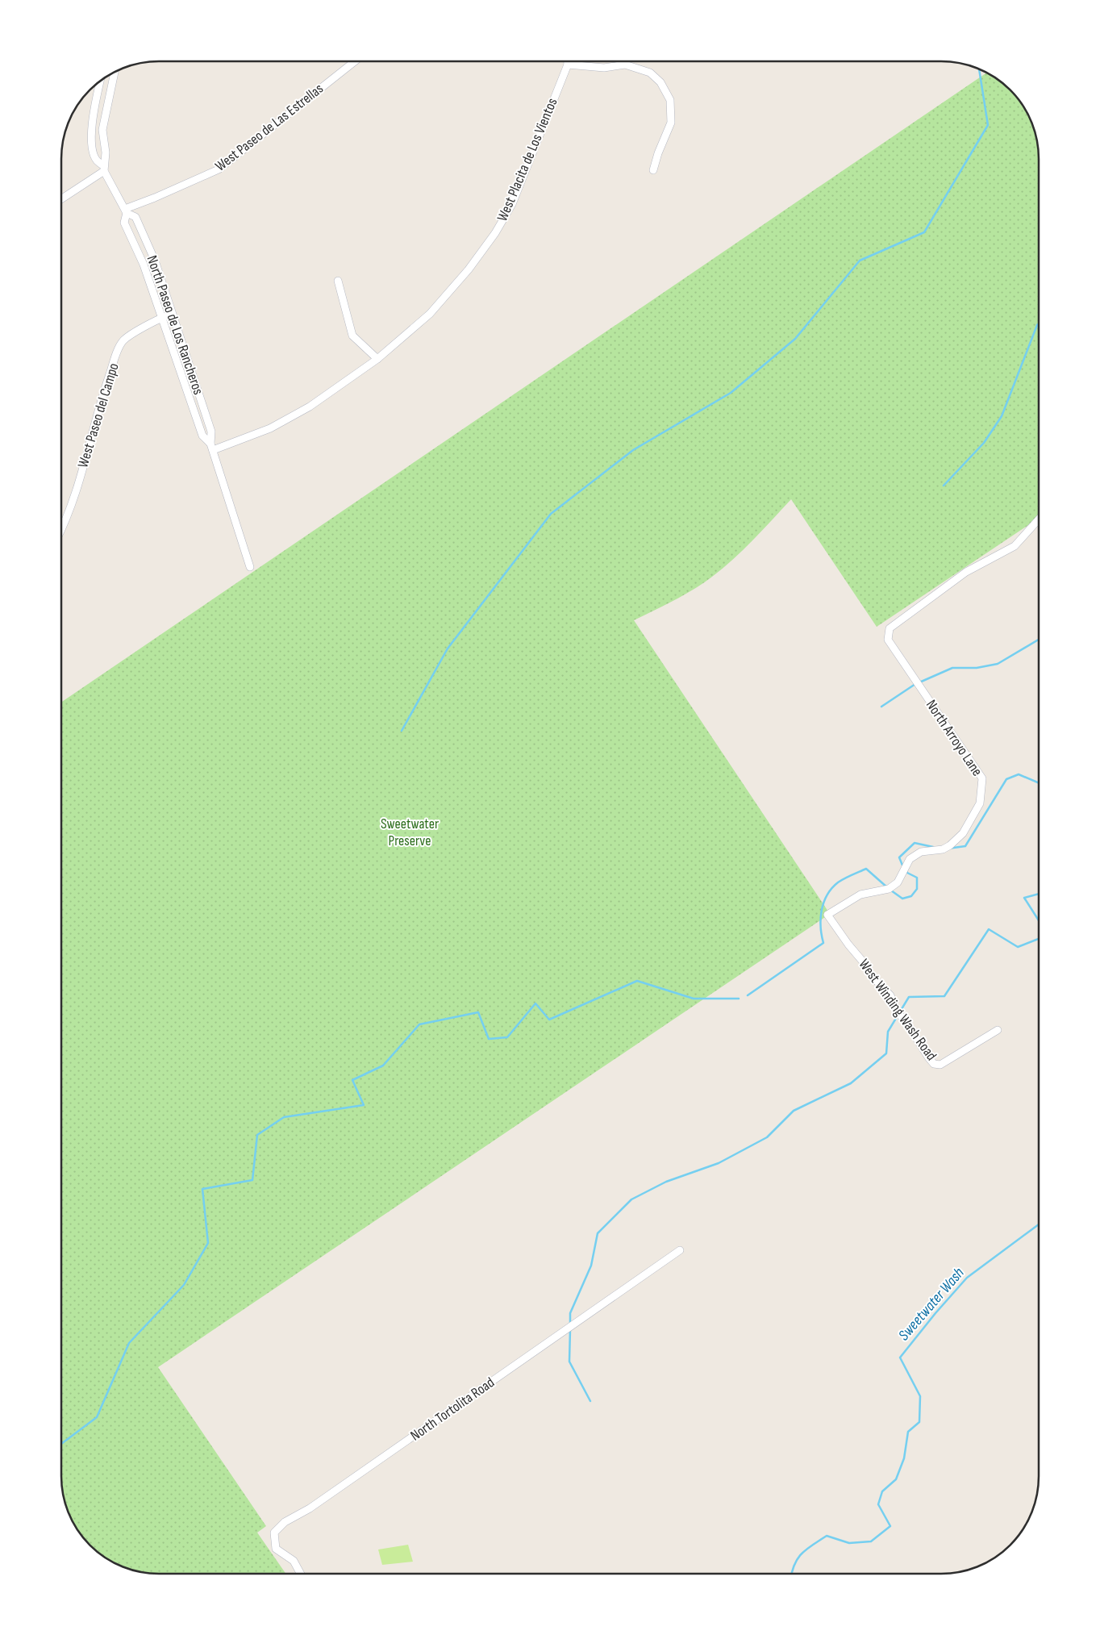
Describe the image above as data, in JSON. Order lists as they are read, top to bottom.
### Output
{
  "streets": {
    "street": [
      "West Paseo de Las Estrellas",
      "West Placita de Los Vientos",
      "North Paseo de Los Rancheros",
      "West Paseo del Campo",
      "North Arroyo Lane",
      "West Winding Wash Road",
      "North Tortolita Road"
    ]
  },
  "crossings": [
    ["West Paseo de Las Estrellas", "North Paseo de Los Rancheros"],
    ["West Placita de Los Vientos", "North Paseo de Los Rancheros"],
    ["North Paseo de Los Rancheros", "West Paseo del Campo"],
    ["North Arroyo Lane", "West Winding Wash Road"]
  ],
  "water": ["Sweetwater Wash"],
  "parks": ["Sweetwater Preserve"]
}
